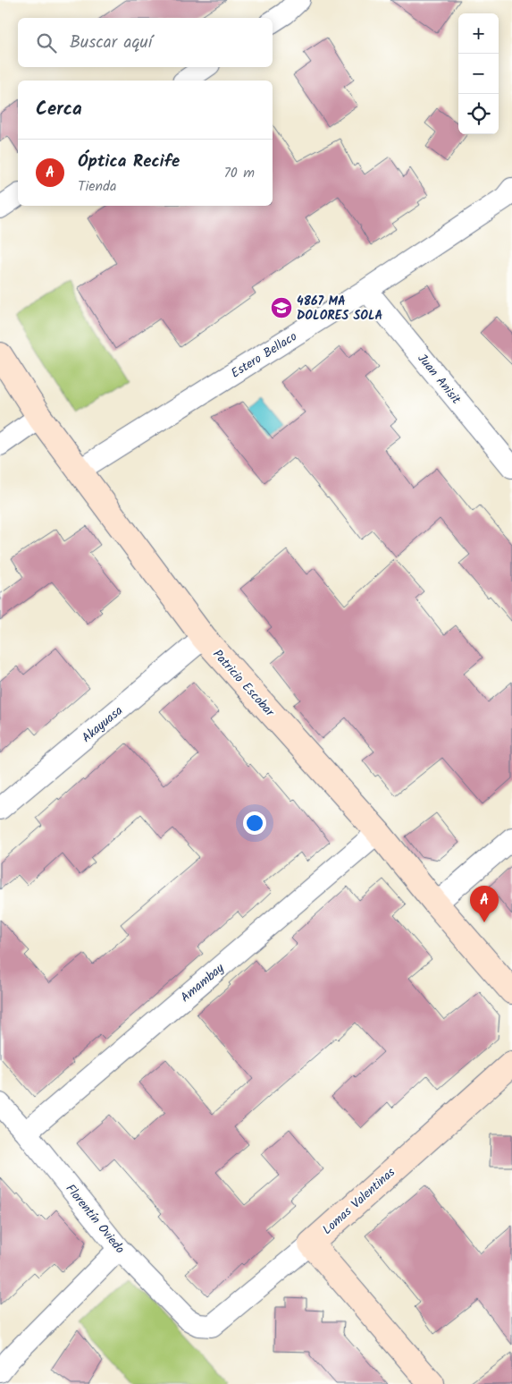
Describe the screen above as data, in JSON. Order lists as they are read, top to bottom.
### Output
{
  "streets": {
    "street": [
      "Estero Bellaco",
      "Juan Anisit",
      "Patricio Escobar",
      "Akayuasa",
      "Amambay",
      "Lomas Valentinas",
      "Florentín Oviedo"
    ]
  },
  "crossings": [
    ["Estero Bellaco", "Juan Anisit"],
    ["Estero Bellaco", "Patricio Escobar"],
    ["Patricio Escobar", "Akayuasa"],
    ["Patricio Escobar", "Amambay"],
    ["Amambay", "Florentín Oviedo"],
    ["Lomas Valentinas", "Florentín Oviedo"]
  ],
  "places": {
    "school or university": ["4867 MA DOLORES SOLA"]
  },
  "page": {
    "map_buttons": ["+", "−"],
    "search": "Buscar aquí",
    "heading": "Cerca",
    "list": [
      {
        "mark": "A",
        "name": "Óptica Recife",
        "note": "Tienda",
        "value": "70 m"
      }
    ],
    "pins": "A"
  }
}
